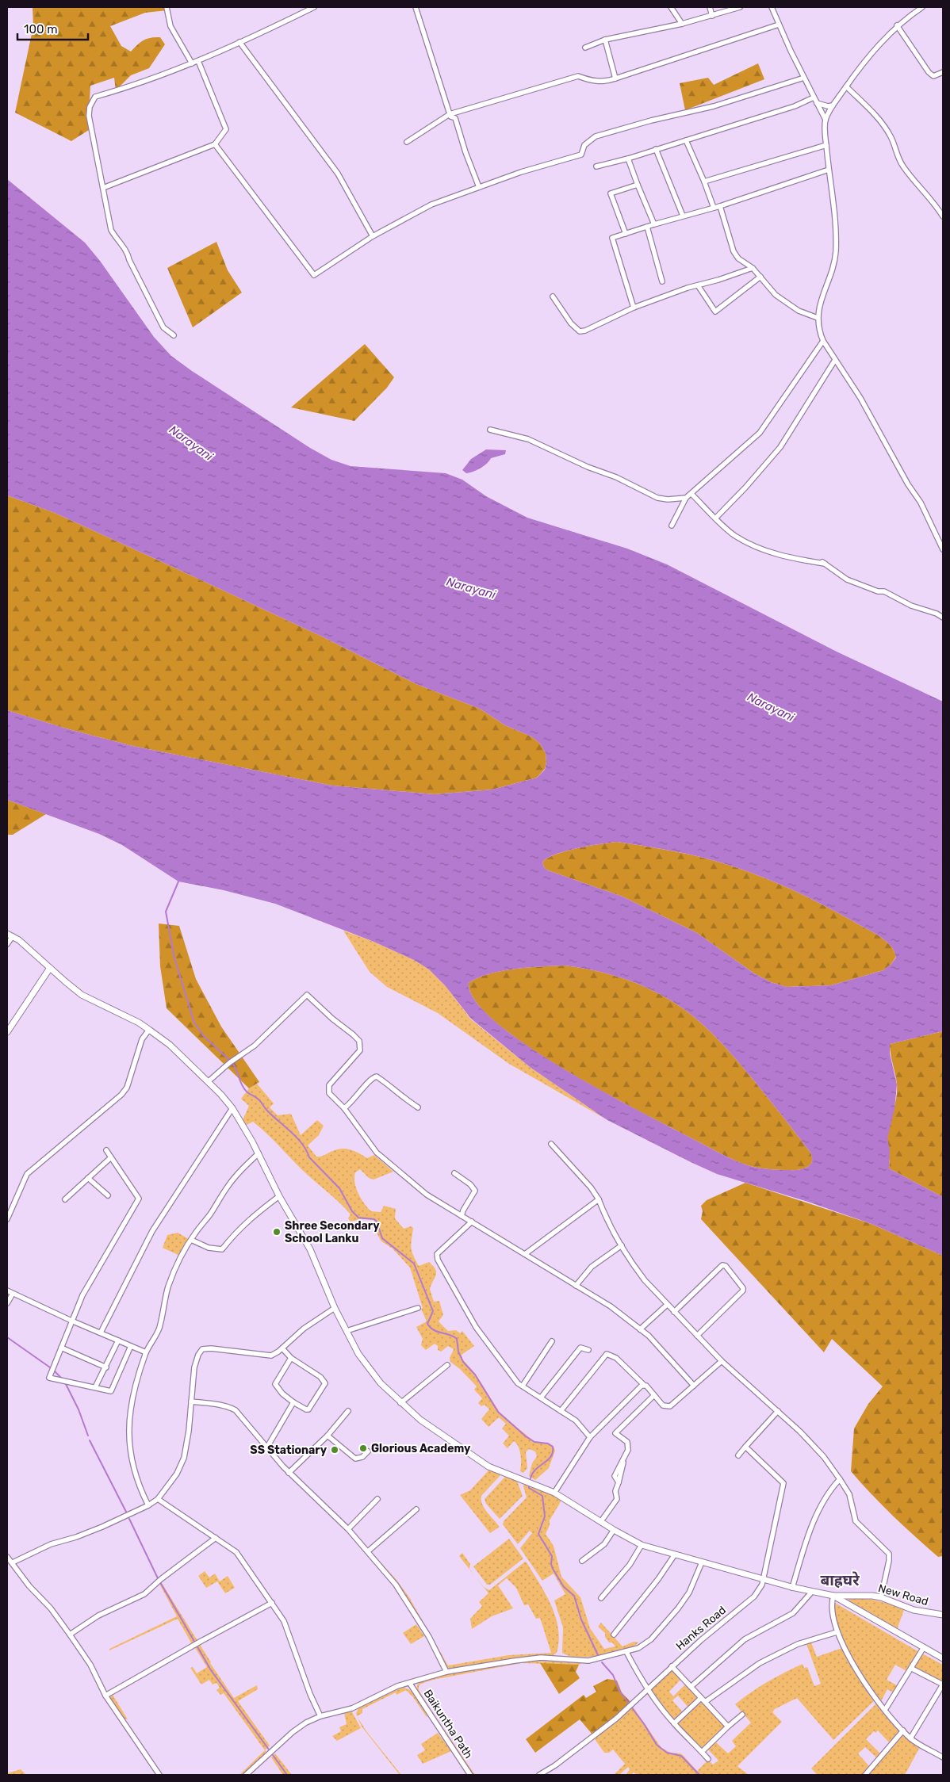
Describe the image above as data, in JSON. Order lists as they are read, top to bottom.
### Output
{
  "streets": {
    "street": ["New Road", "Hanks Road", "Baikuntha Path"]
  },
  "districts": ["बाह्रघरे"],
  "water": ["Narayani"],
  "places": ["Shree Secondary School Lanku", "Glorious Academy", "SS Stationary"],
  "scale_bar": "100 m"
}
